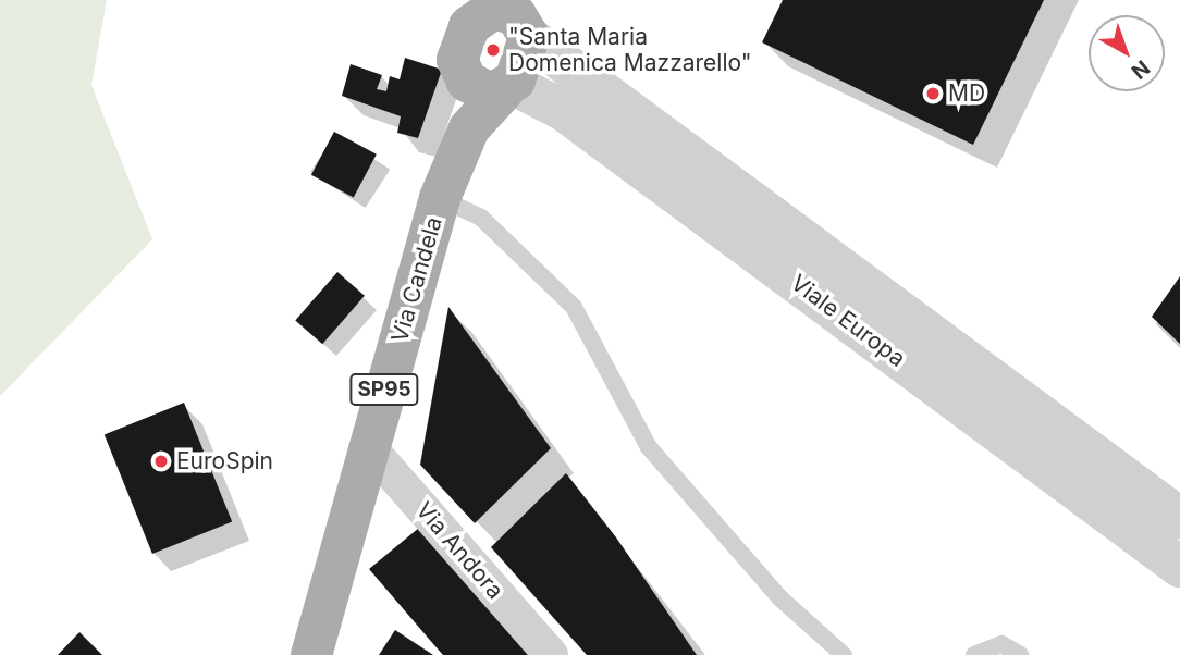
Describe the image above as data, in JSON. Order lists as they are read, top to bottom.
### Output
{
  "streets": {
    "main road": ["Via Candela", "SP95"],
    "street": ["Viale Europa", "Via Andora"]
  },
  "crossings": [
    ["Via Candela", "Viale Europa"],
    ["Via Candela", "Via Andora"]
  ],
  "places": ["\"Santa Maria Domenica Mazzarello\"", "MD", "EuroSpin"],
  "north": "bottom right"
}
